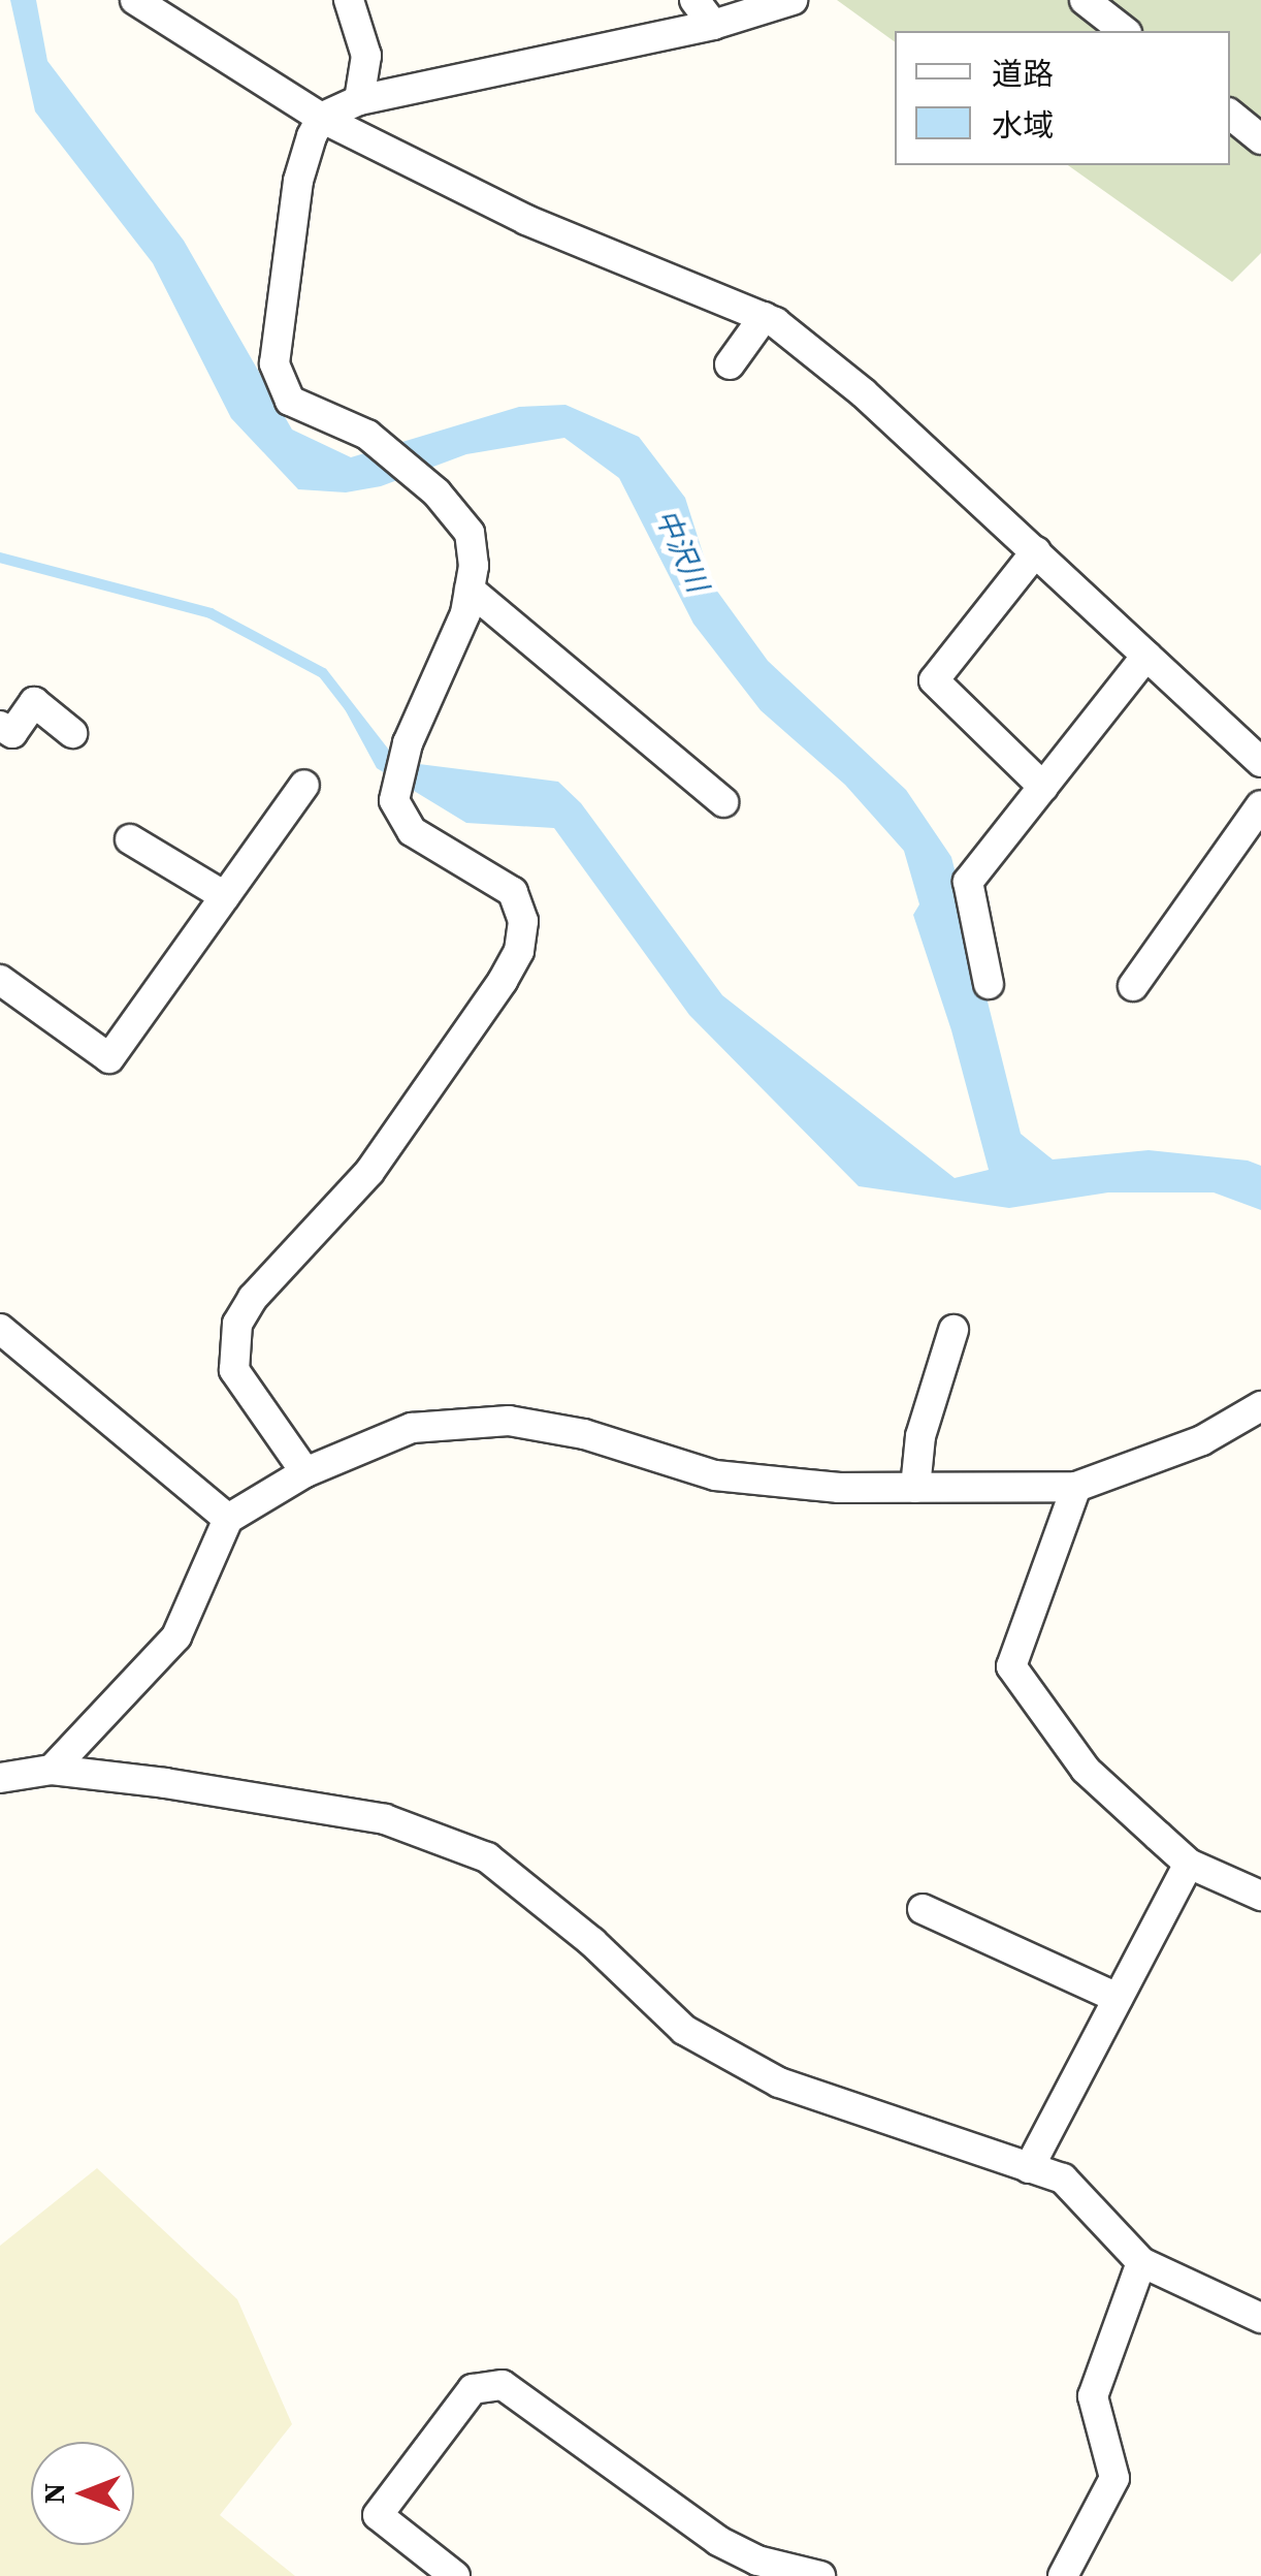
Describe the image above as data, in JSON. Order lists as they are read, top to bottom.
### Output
{
  "water": ["中沢川"],
  "legend": ["道路", "水域"],
  "north": "left"
}
